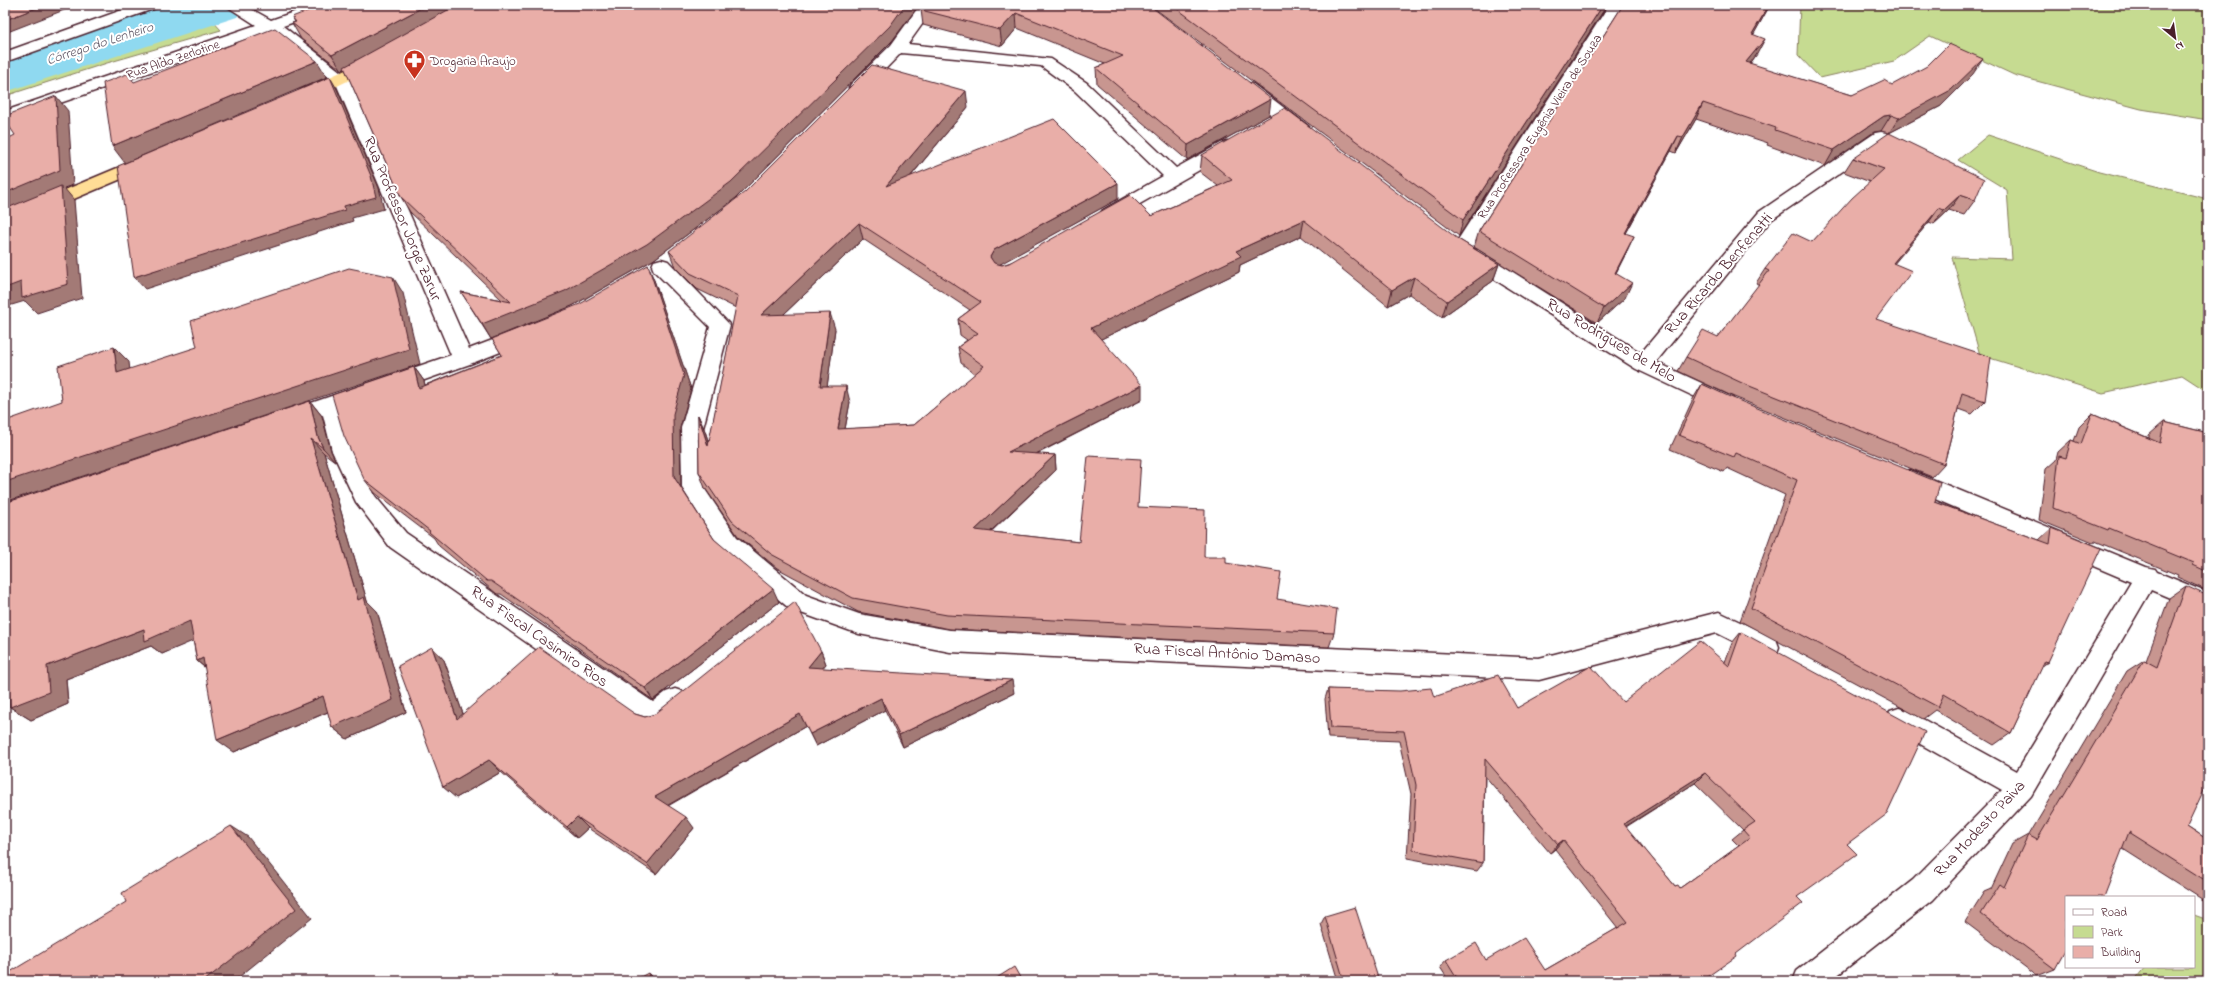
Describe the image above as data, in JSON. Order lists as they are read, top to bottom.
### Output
{
  "streets": {
    "street": [
      "Rua Aldo Zerlotine",
      "Rua Professora Eugênia Vieira de Souza",
      "Rua Professor Jorge Zarur",
      "Rua Ricardo Benfenatti",
      "Rua Rodrigues de Melo",
      "Rua Fiscal Casimiro Rios",
      "Rua Fiscal Antônio Damaso",
      "Rua Modesto Paiva"
    ]
  },
  "crossings": [
    ["Rua Professora Eugênia Vieira de Souza", "Rua Rodrigues de Melo"],
    ["Rua Ricardo Benfenatti", "Rua Rodrigues de Melo"]
  ],
  "water": ["Córrego do Lenheiro"],
  "places": {
    "pharmacy": ["Drogaria Araujo"]
  },
  "legend": ["Road", "Park", "Building"],
  "north": "bottom right"
}
